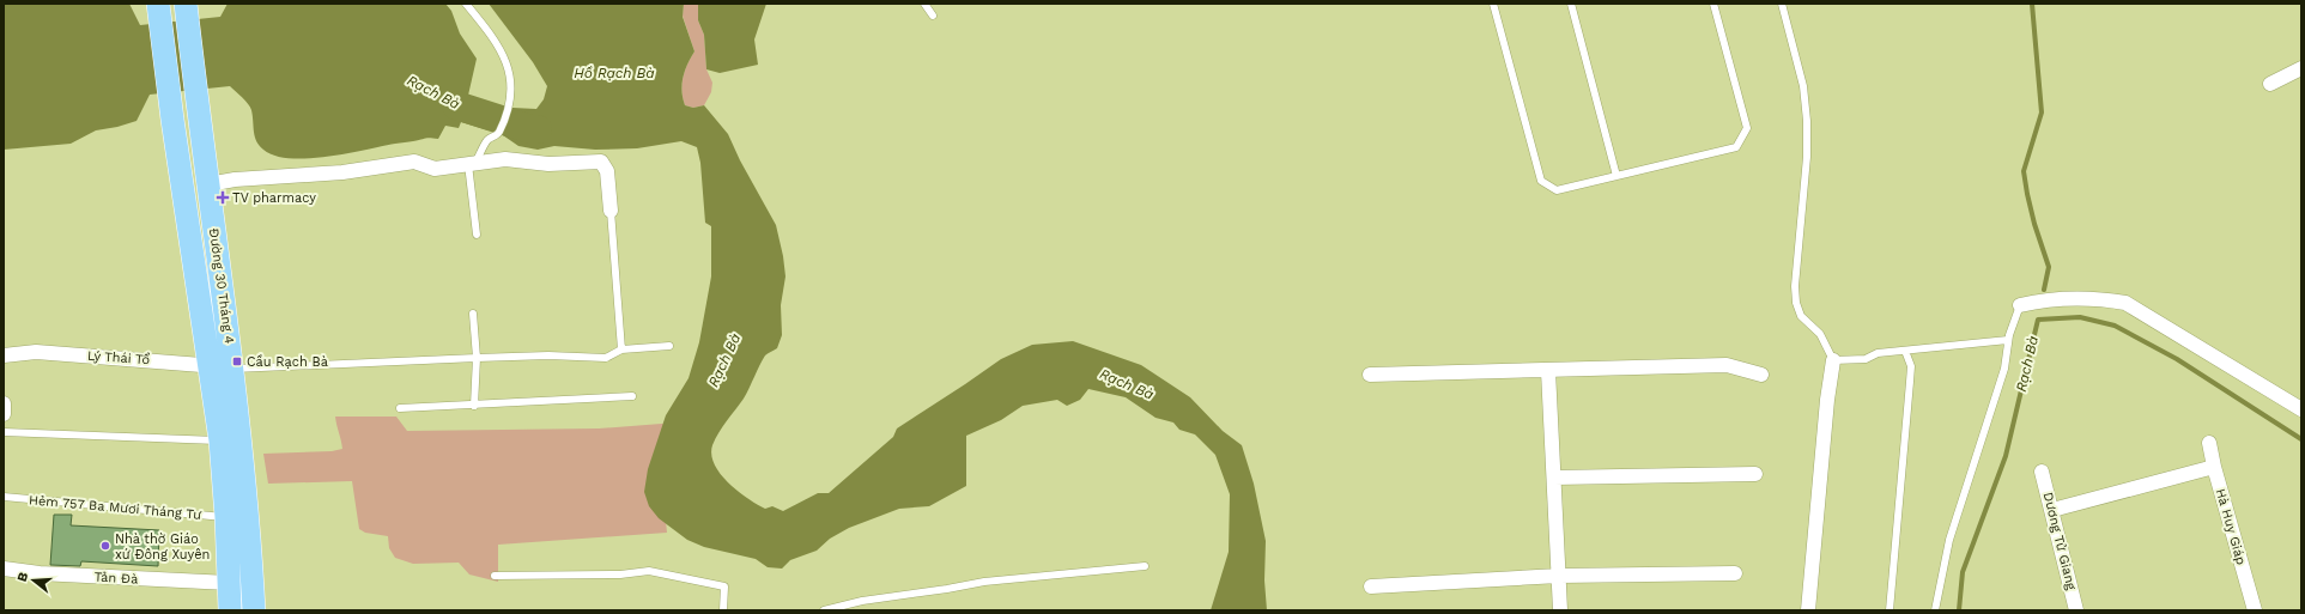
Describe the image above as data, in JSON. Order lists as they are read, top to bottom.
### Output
{
  "streets": {
    "main road": ["Đường 30 Tháng 4"],
    "street": [
      "Lý Thái Tổ",
      "Hà Huy Giáp",
      "Dương Tử Giang",
      "Tản Đà"
    ],
    "lane": ["Hẻm 757 Ba Mươi Tháng Tư"]
  },
  "crossings": [
    ["Đường 30 Tháng 4", "Lý Thái Tổ"],
    ["Đường 30 Tháng 4", "Hẻm 757 Ba Mươi Tháng Tư"],
    ["Đường 30 Tháng 4", "Tản Đà"]
  ],
  "water": ["Hồ Rạch Bà", "Rạch Bà"],
  "places": {
    "health": ["TV pharmacy"],
    "transit": ["Cầu Rạch Bà"],
    "other": ["Nhà thờ Giáo xứ Đông Xuyên"]
  },
  "north": "left"
}
